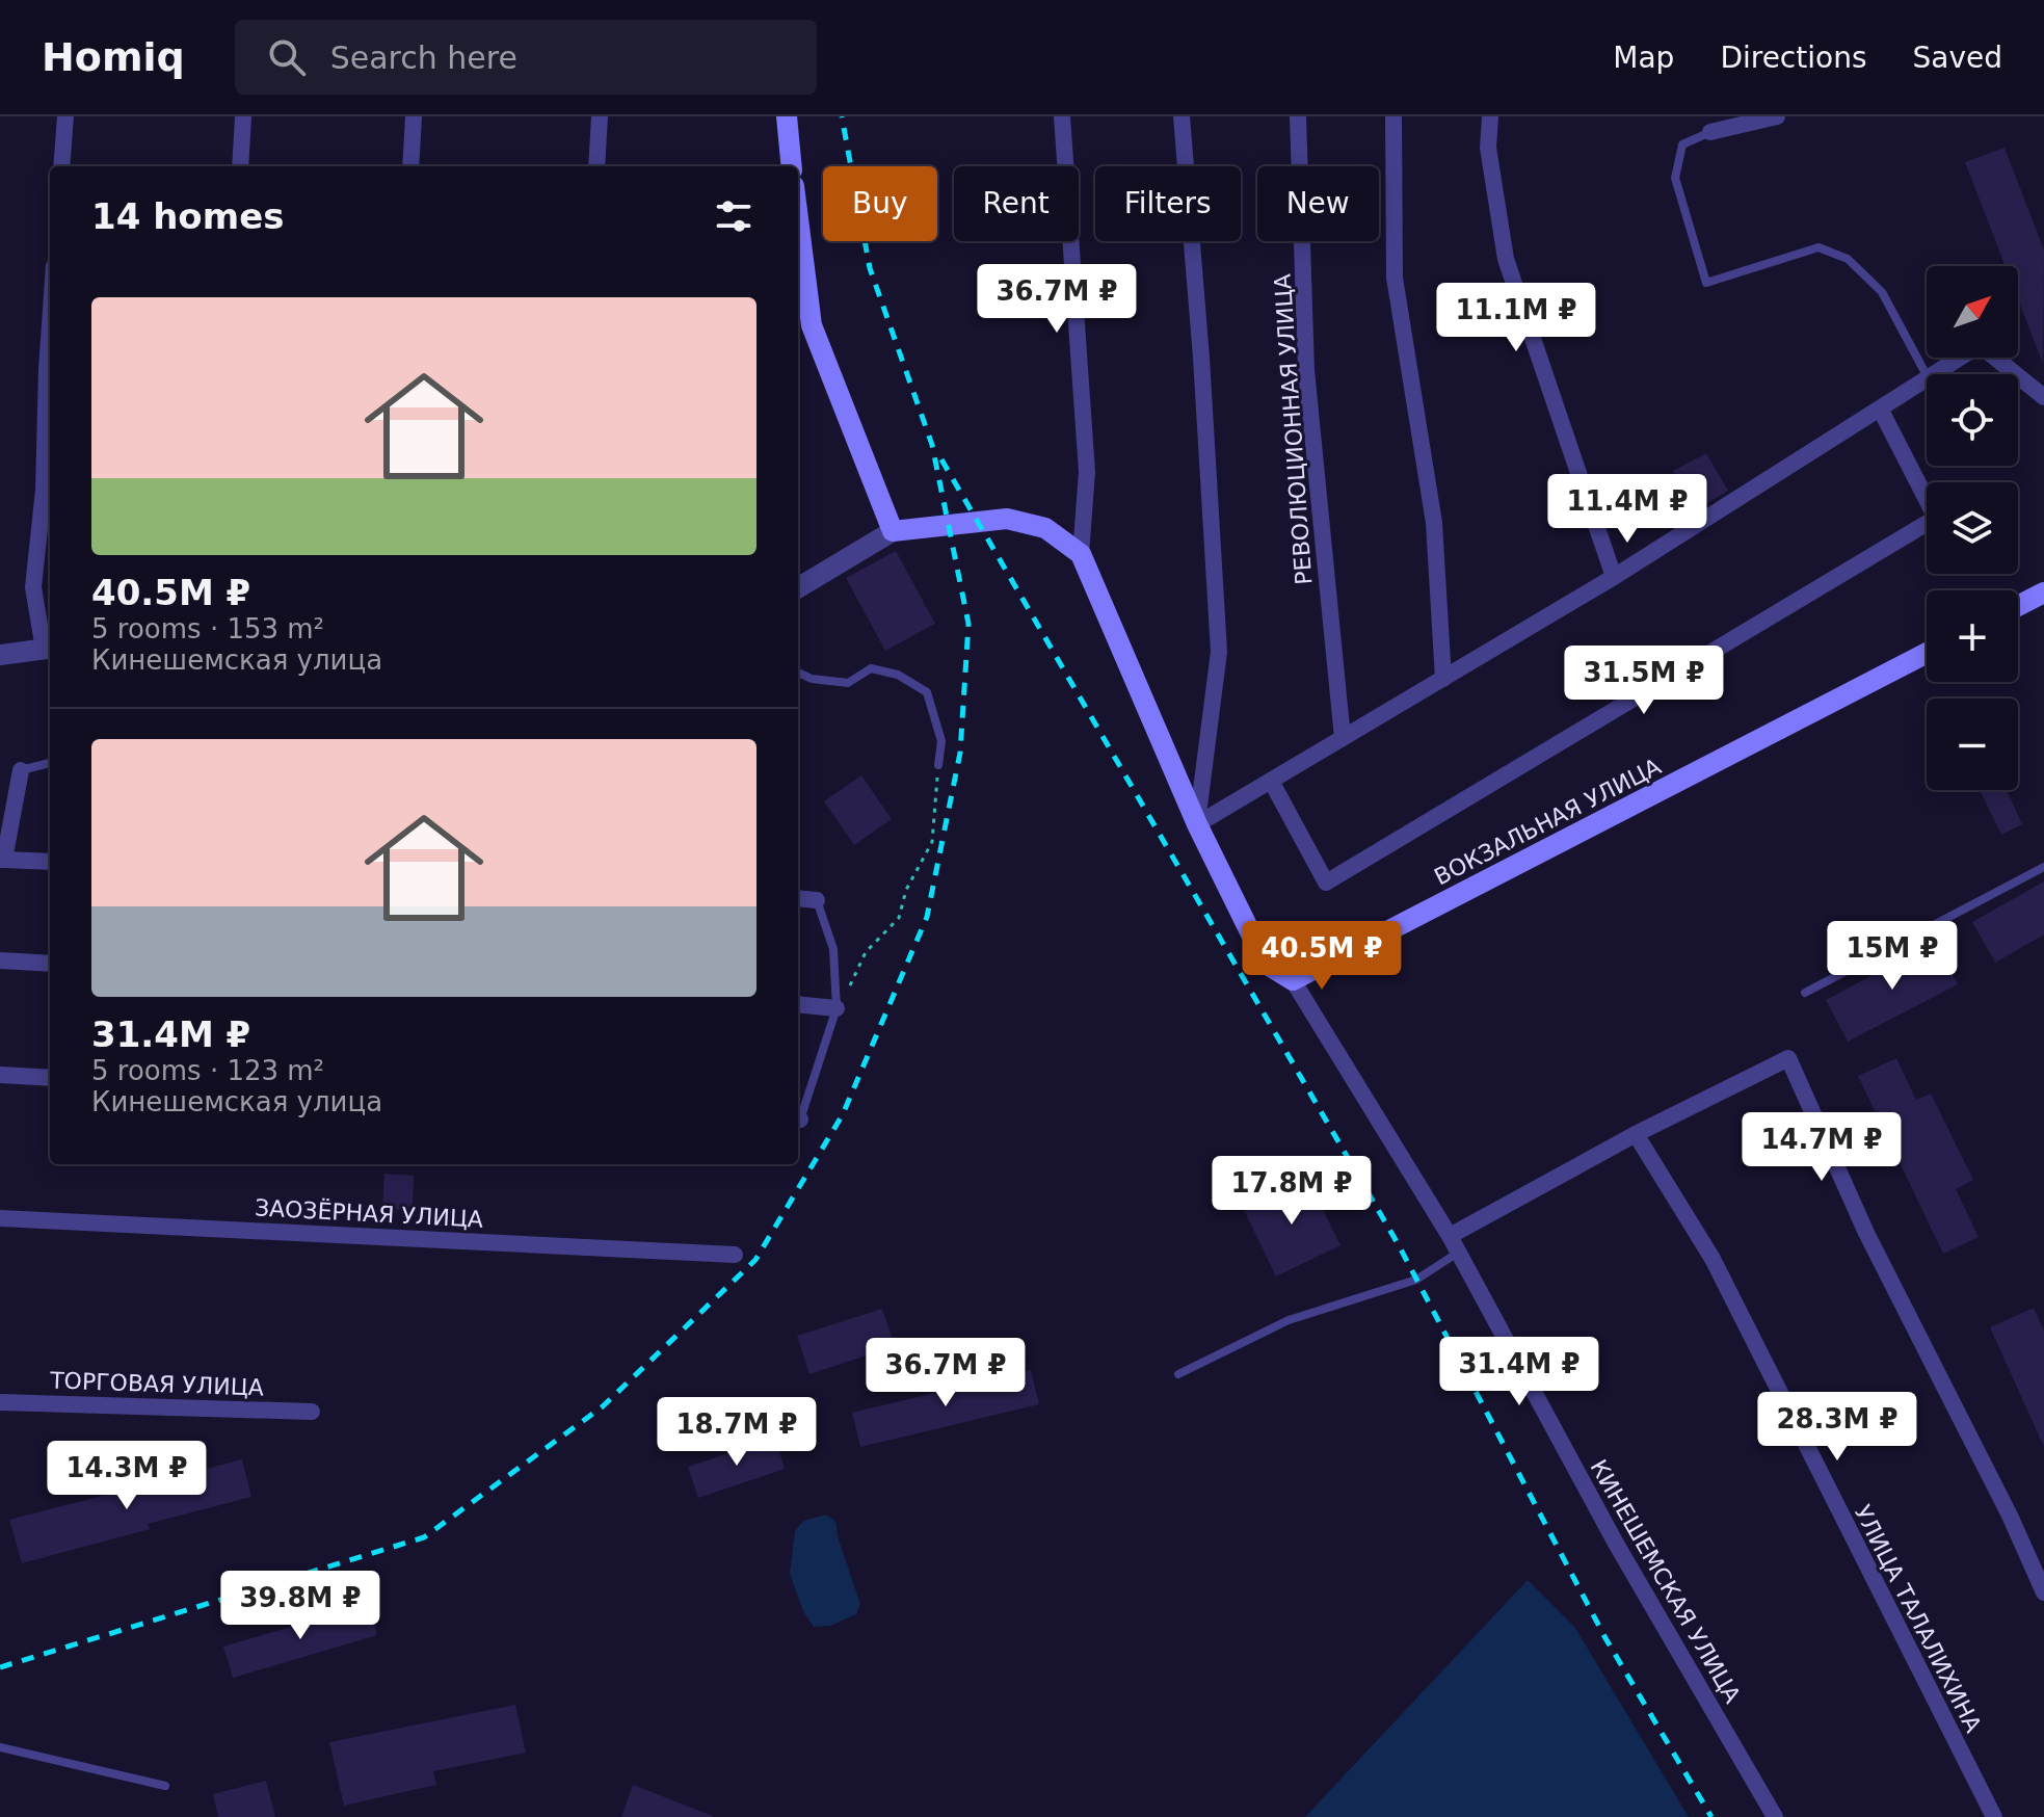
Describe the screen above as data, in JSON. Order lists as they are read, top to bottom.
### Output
{
  "streets": {
    "main road": ["ВОКЗАЛЬНАЯ УЛИЦА"],
    "street": [
      "РЕВОЛЮЦИОННАЯ УЛИЦА",
      "ЗАОЗЁРНАЯ УЛИЦА",
      "ТОРГОВАЯ УЛИЦА",
      "КИНЕШЕМСКАЯ УЛИЦА",
      "УЛИЦА ТАЛАЛИХИНА"
    ]
  },
  "crossings": [
    ["ВОКЗАЛЬНАЯ УЛИЦА", "КИНЕШЕМСКАЯ УЛИЦА"]
  ],
  "north": "top right",
  "page": {
    "header": "Homiq",
    "search": "Search here",
    "nav": ["Map", "Directions", "Saved"],
    "chip": [
      "Buy",
      "Rent",
      "Filters",
      "New"
    ],
    "heading": "14 homes",
    "price": [
      "36.7M ₽",
      "11.1M ₽",
      "11.4M ₽",
      "31.5M ₽",
      "40.5M ₽",
      "15M ₽",
      "14.7M ₽",
      "17.8M ₽",
      "31.4M ₽",
      "36.7M ₽",
      "28.3M ₽",
      "18.7M ₽",
      "14.3M ₽",
      "39.8M ₽"
    ],
    "map_buttons": ["+", "−"],
    "list": [
      {
        "name": "40.5M ₽",
        "note": "5 rooms · 153 m² · Кинешемская улица"
      },
      {
        "name": "31.4M ₽",
        "note": "5 rooms · 123 m² · Кинешемская улица"
      }
    ]
  }
}
